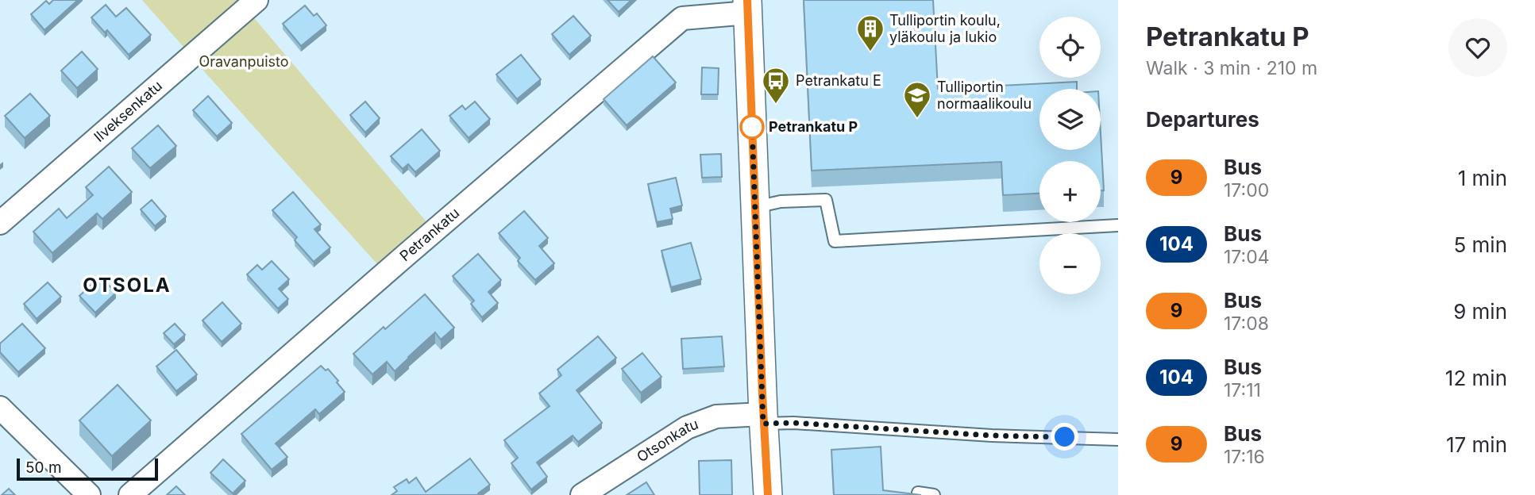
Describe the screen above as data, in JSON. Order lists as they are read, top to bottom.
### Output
{
  "streets": {
    "street": ["Ilveksenkatu", "Petrankatu", "Otsonkatu"]
  },
  "districts": ["OTSOLA"],
  "parks": ["Oravanpuisto"],
  "places": {
    "building": ["Tulliportin koulu, yläkoulu ja lukio"],
    "bus stop": ["Petrankatu E"],
    "school or university": ["Tulliportin normaalikoulu"],
    "other": ["Petrankatu P"]
  },
  "lines": ["bus line 9"],
  "scale_bar": "50 m",
  "page": {
    "heading": [
      ["Petrankatu P", "Walk · 3 min · 210 m"],
      "Departures"
    ],
    "map_buttons": ["+", "−"],
    "list": [
      {
        "mark": "9",
        "name": "Bus",
        "note": "17:00",
        "value": "1 min"
      },
      {
        "mark": "104",
        "name": "Bus",
        "note": "17:04",
        "value": "5 min"
      },
      {
        "mark": "9",
        "name": "Bus",
        "note": "17:08",
        "value": "9 min"
      },
      {
        "mark": "104",
        "name": "Bus",
        "note": "17:11",
        "value": "12 min"
      },
      {
        "mark": "9",
        "name": "Bus",
        "note": "17:16",
        "value": "17 min"
      }
    ],
    "scale": "50 m"
  }
}
